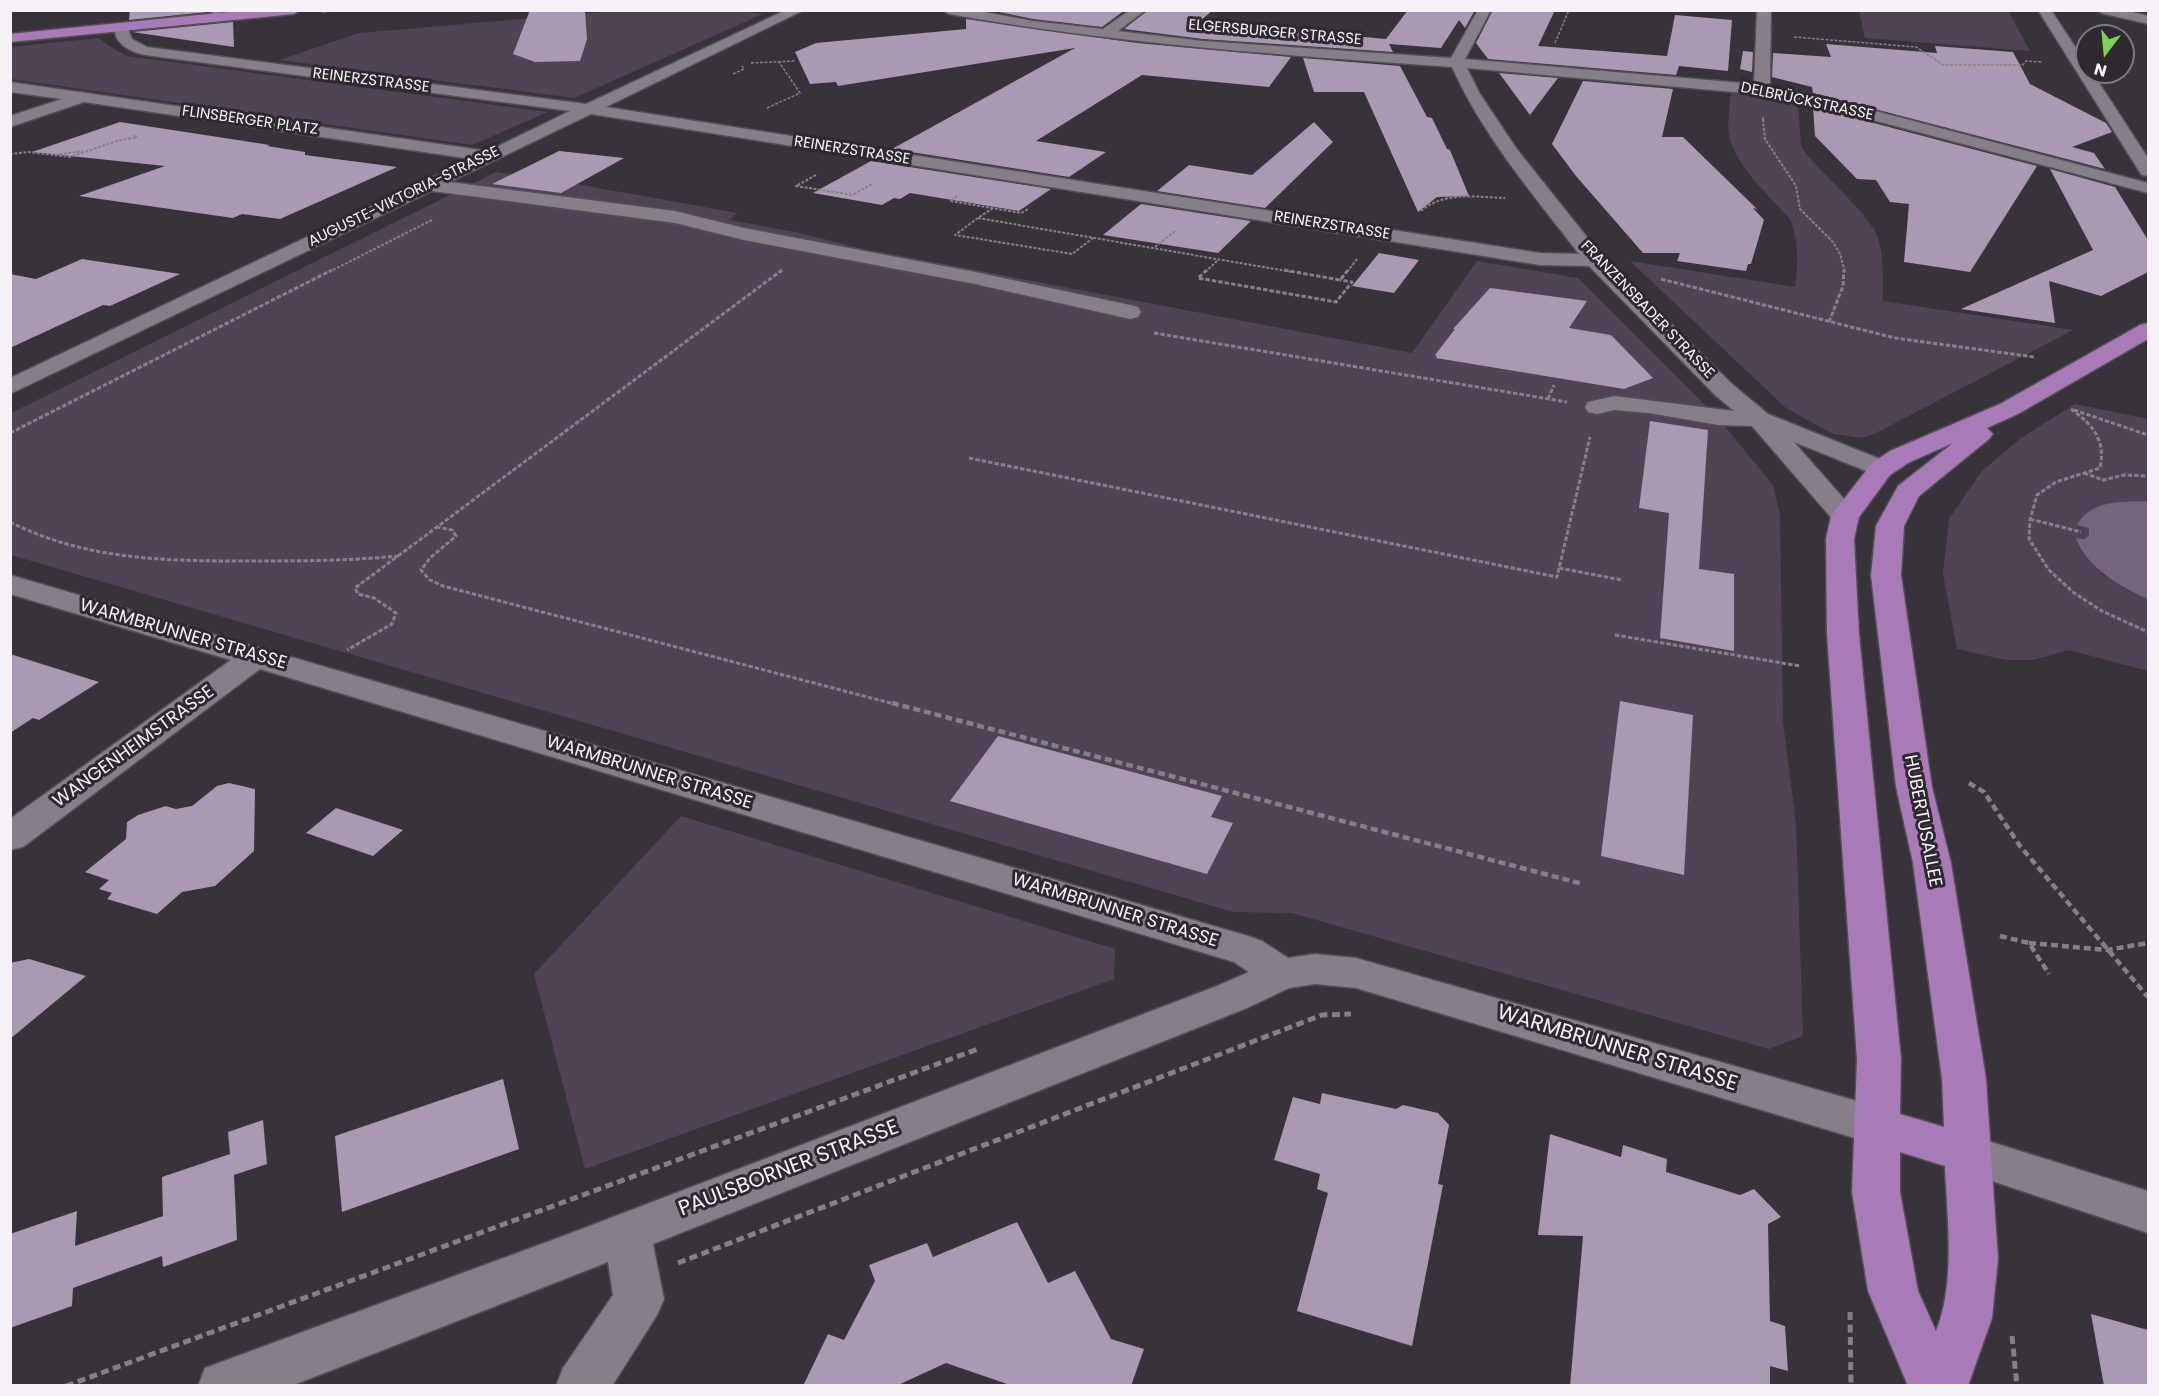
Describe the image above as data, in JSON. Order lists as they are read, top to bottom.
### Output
{
  "streets": {
    "main road": ["HUBERTUSALLEE"],
    "street": [
      "ELGERSBURGER STRASSE",
      "REINERZSTRASSE",
      "DELBRÜCKSTRASSE",
      "FLINSBERGER PLATZ",
      "AUGUSTE-VIKTORIA-STRASSE",
      "FRANZENSBADER STRASSE",
      "WARMBRUNNER STRASSE",
      "WANGENHEIMSTRASSE",
      "PAULSBORNER STRASSE"
    ]
  },
  "crossings": [
    ["ELGERSBURGER STRASSE", "DELBRÜCKSTRASSE"],
    ["ELGERSBURGER STRASSE", "FRANZENSBADER STRASSE"],
    ["REINERZSTRASSE", "AUGUSTE-VIKTORIA-STRASSE"],
    ["REINERZSTRASSE", "FRANZENSBADER STRASSE"],
    ["DELBRÜCKSTRASSE", "FRANZENSBADER STRASSE"],
    ["FLINSBERGER PLATZ", "AUGUSTE-VIKTORIA-STRASSE"],
    ["FRANZENSBADER STRASSE", "HUBERTUSALLEE"],
    ["WARMBRUNNER STRASSE", "WANGENHEIMSTRASSE"],
    ["WARMBRUNNER STRASSE", "HUBERTUSALLEE"],
    ["WARMBRUNNER STRASSE", "PAULSBORNER STRASSE"]
  ],
  "north": "bottom"
}
